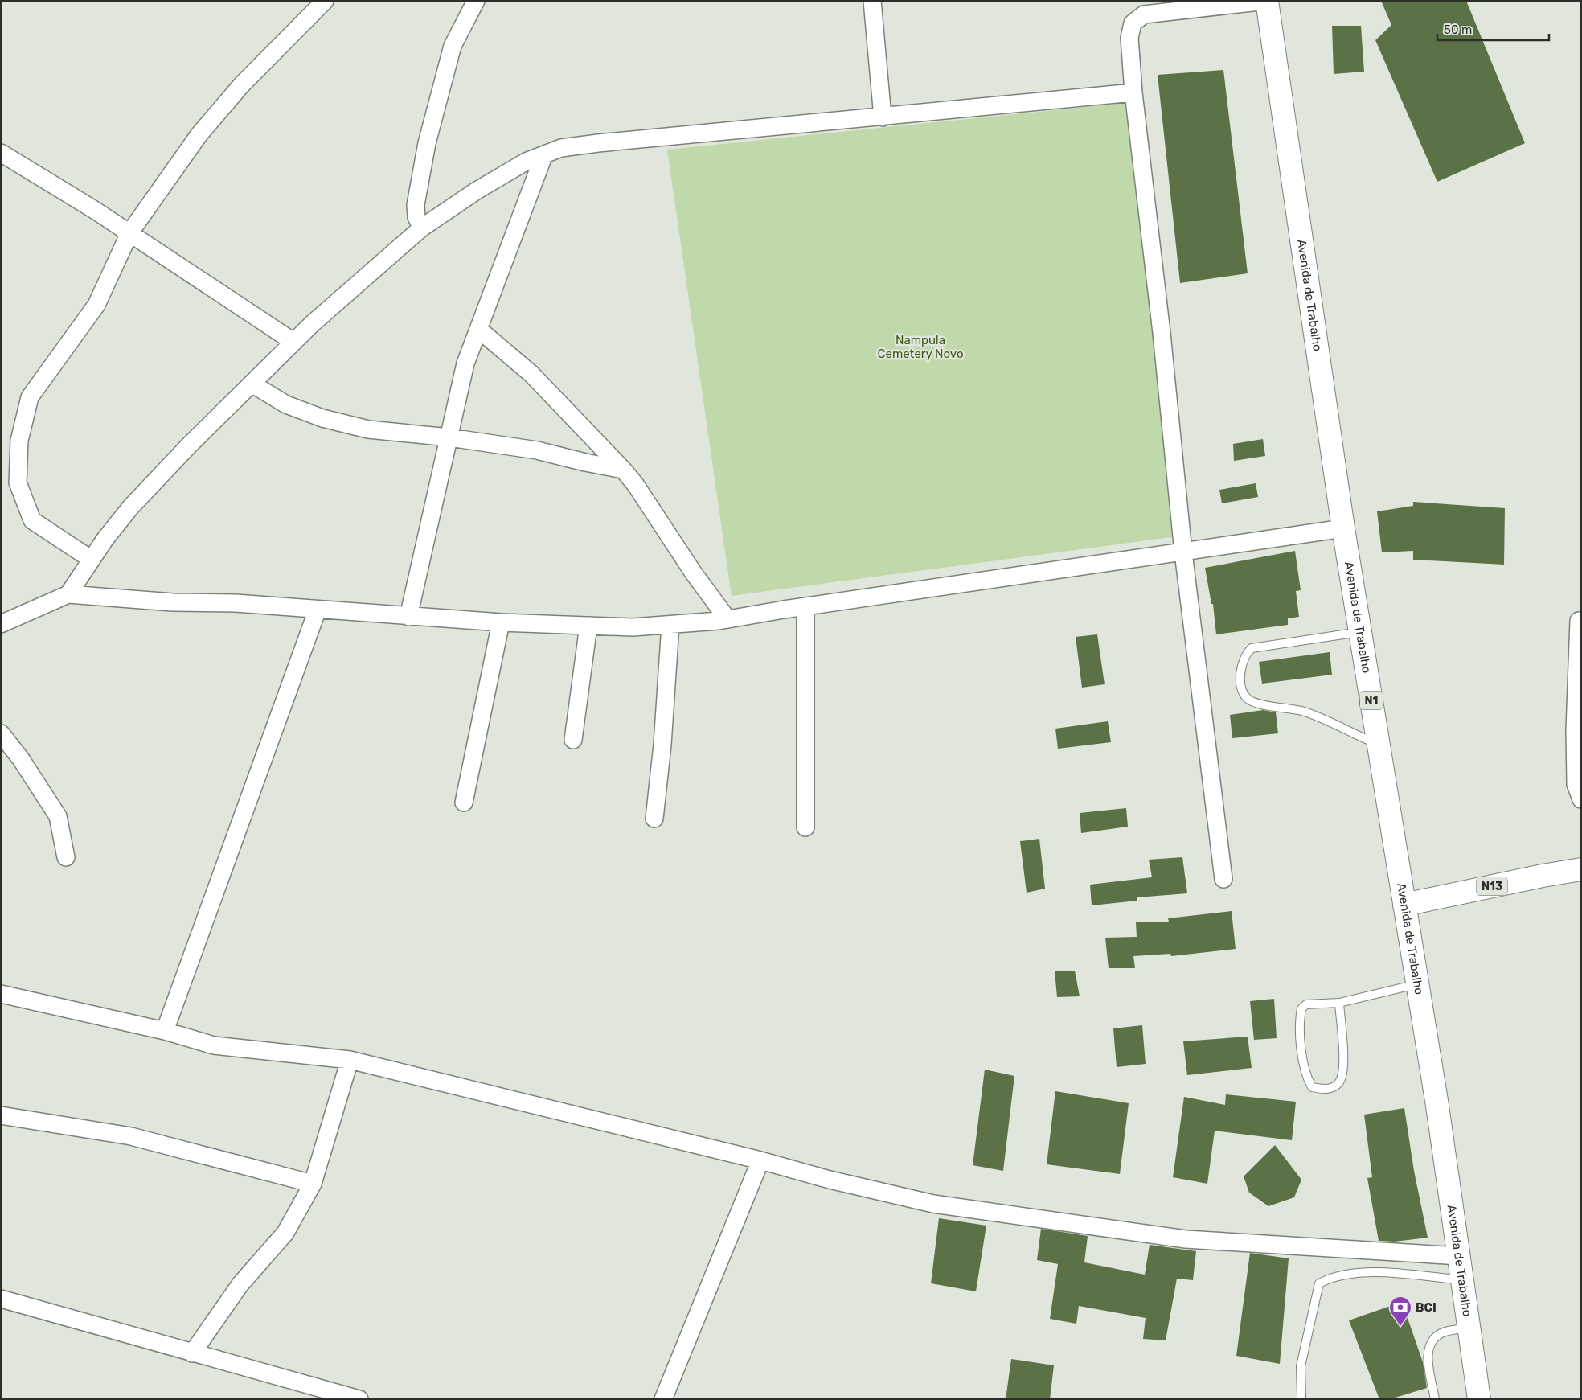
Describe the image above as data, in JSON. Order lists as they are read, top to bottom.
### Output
{
  "streets": {
    "main road": ["Avenida de Trabalho", "N1", "N13"]
  },
  "crossings": [
    ["Avenida de Trabalho", "N13"]
  ],
  "parks": ["Nampula Cemetery Novo"],
  "places": {
    "bank": ["BCI"]
  },
  "scale_bar": "50 m"
}
